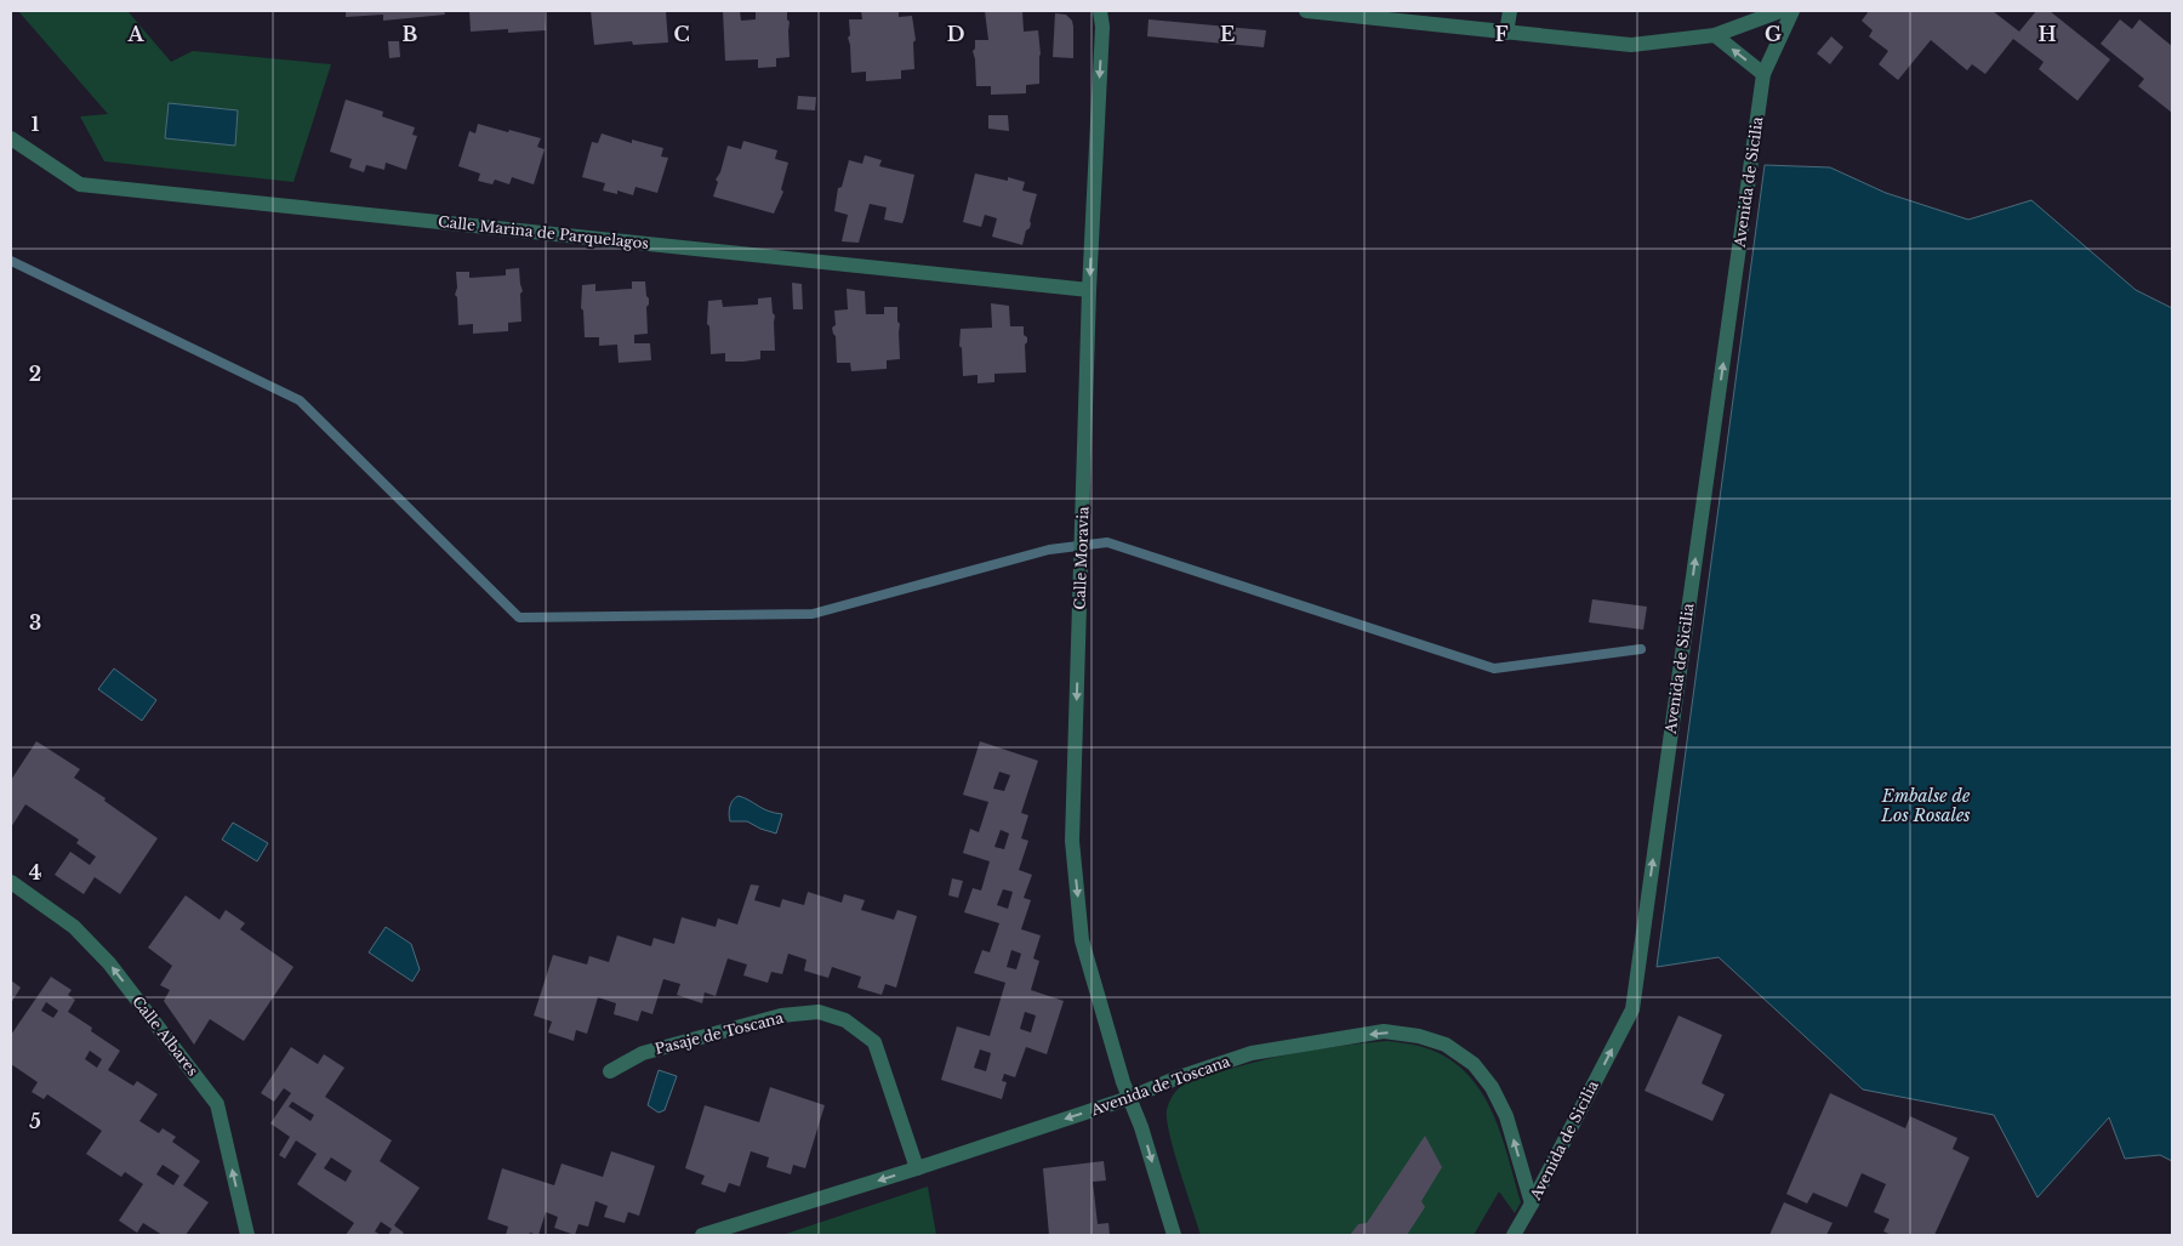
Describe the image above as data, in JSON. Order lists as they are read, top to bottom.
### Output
{
  "streets": {
    "street": [
      "Avenida de Sicilia",
      "Calle Marina de Parquelagos",
      "Calle Moravia",
      "Pasaje de Toscana",
      "Calle Albares",
      "Avenida de Toscana"
    ]
  },
  "crossings": [
    ["Avenida de Sicilia", "Avenida de Toscana"],
    ["Calle Marina de Parquelagos", "Calle Moravia"],
    ["Calle Moravia", "Avenida de Toscana"],
    ["Pasaje de Toscana", "Avenida de Toscana"]
  ],
  "one_way": [
    "Avenida de Sicilia",
    "Calle Moravia",
    "Calle Albares",
    "Avenida de Toscana"
  ],
  "water": ["Embalse de Los Rosales"],
  "grid": {
    "columns": [
      "A",
      "B",
      "C",
      "D",
      "E",
      "F",
      "G",
      "H"
    ],
    "rows": [
      "1",
      "2",
      "3",
      "4",
      "5"
    ]
  }
}
